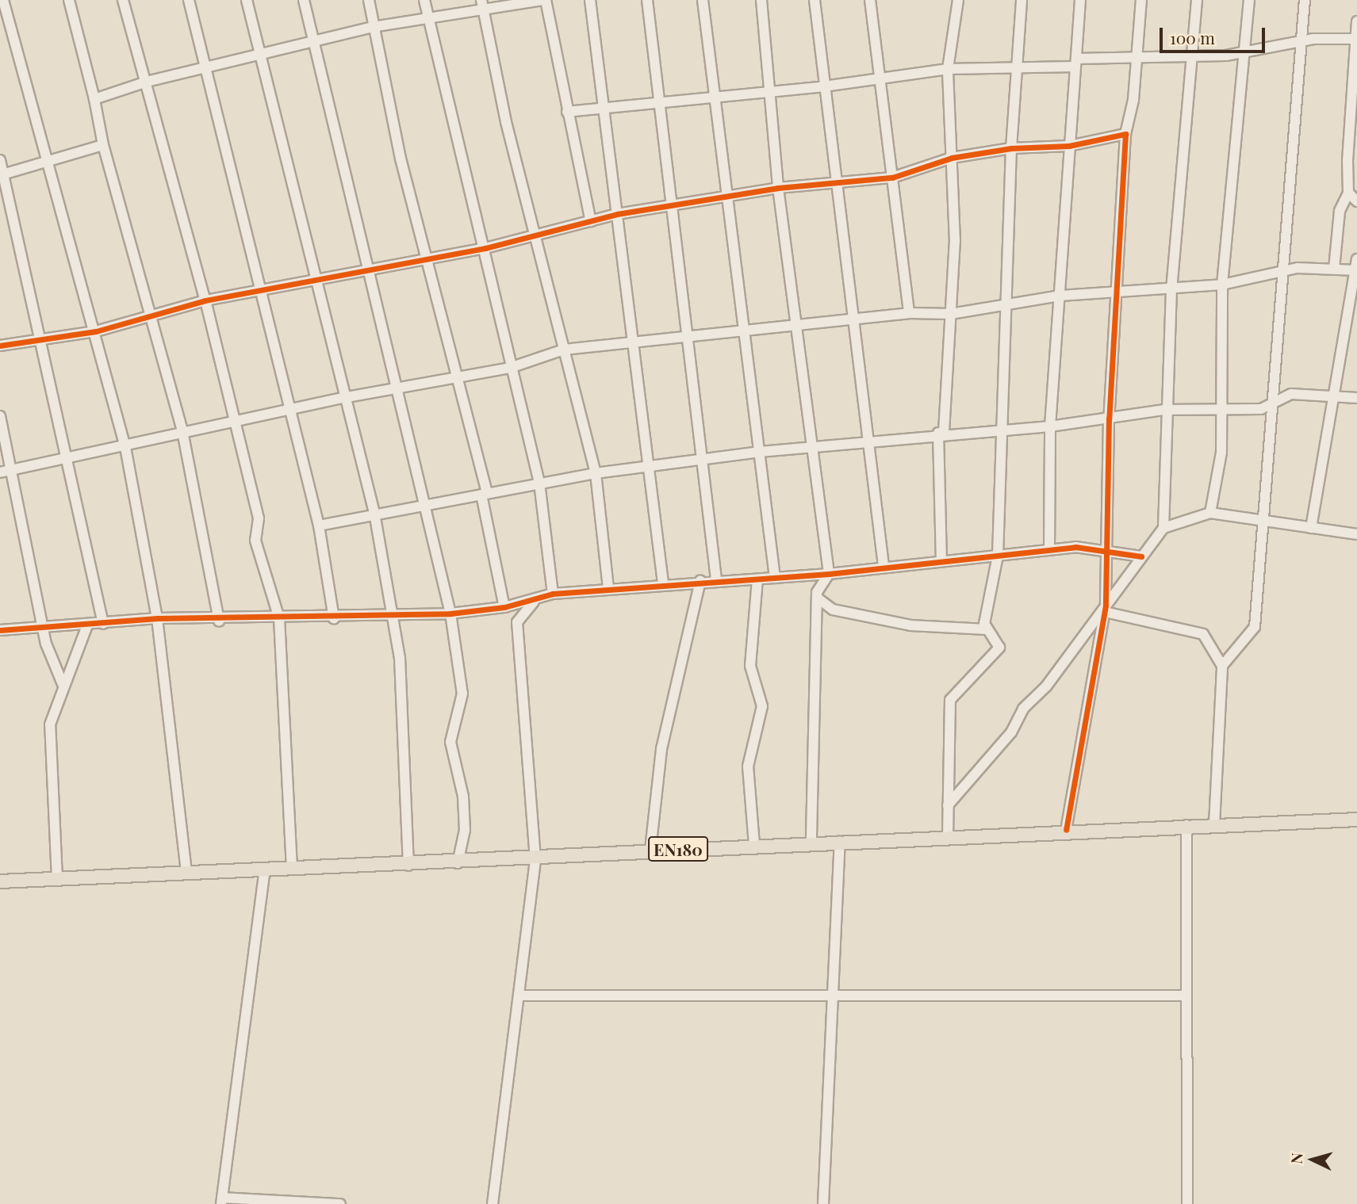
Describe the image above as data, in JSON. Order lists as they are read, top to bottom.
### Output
{
  "streets": {
    "main road": ["EN180"]
  },
  "scale_bar": "100 m",
  "north": "left"
}
